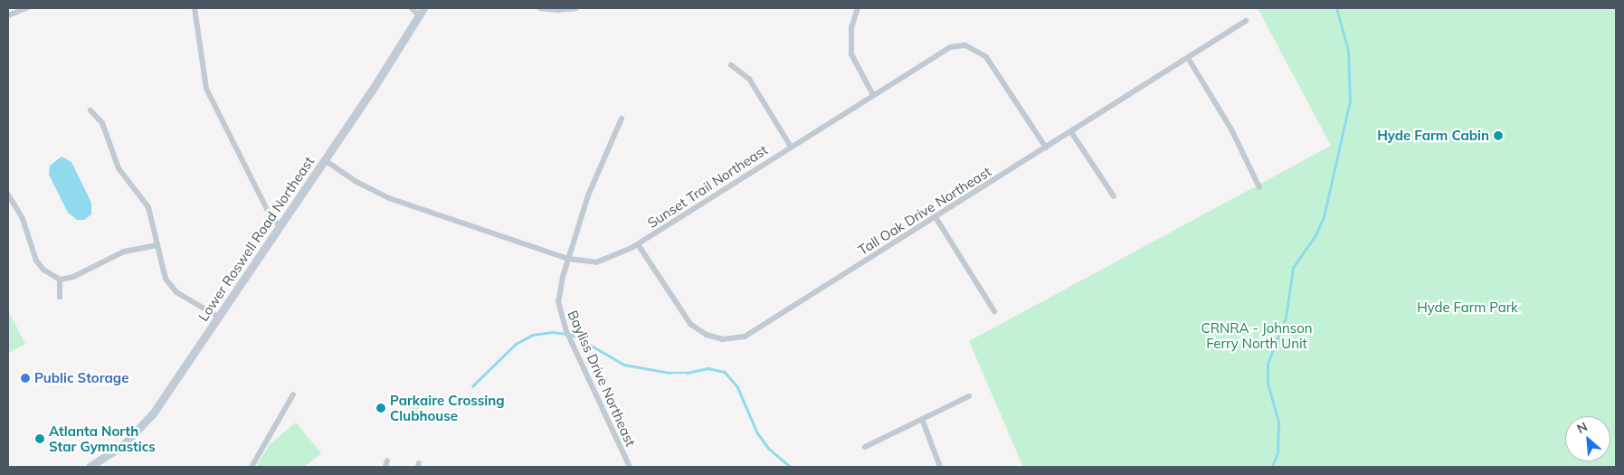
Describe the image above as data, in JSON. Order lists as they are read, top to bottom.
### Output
{
  "streets": {
    "street": [
      "Sunset Trail Northeast",
      "Tall Oak Drive Northeast",
      "Lower Roswell Road Northeast",
      "Bayliss Drive Northeast"
    ]
  },
  "crossings": [
    ["Sunset Trail Northeast", "Tall Oak Drive Northeast"],
    ["Sunset Trail Northeast", "Lower Roswell Road Northeast"],
    ["Sunset Trail Northeast", "Bayliss Drive Northeast"]
  ],
  "parks": ["Hyde Farm Park", "CRNRA - Johnson Ferry North Unit"],
  "places": [
    "Hyde Farm Cabin",
    "Public Storage",
    "Parkaire Crossing Clubhouse",
    "Atlanta North Star Gymnastics"
  ],
  "north": "top left"
}
